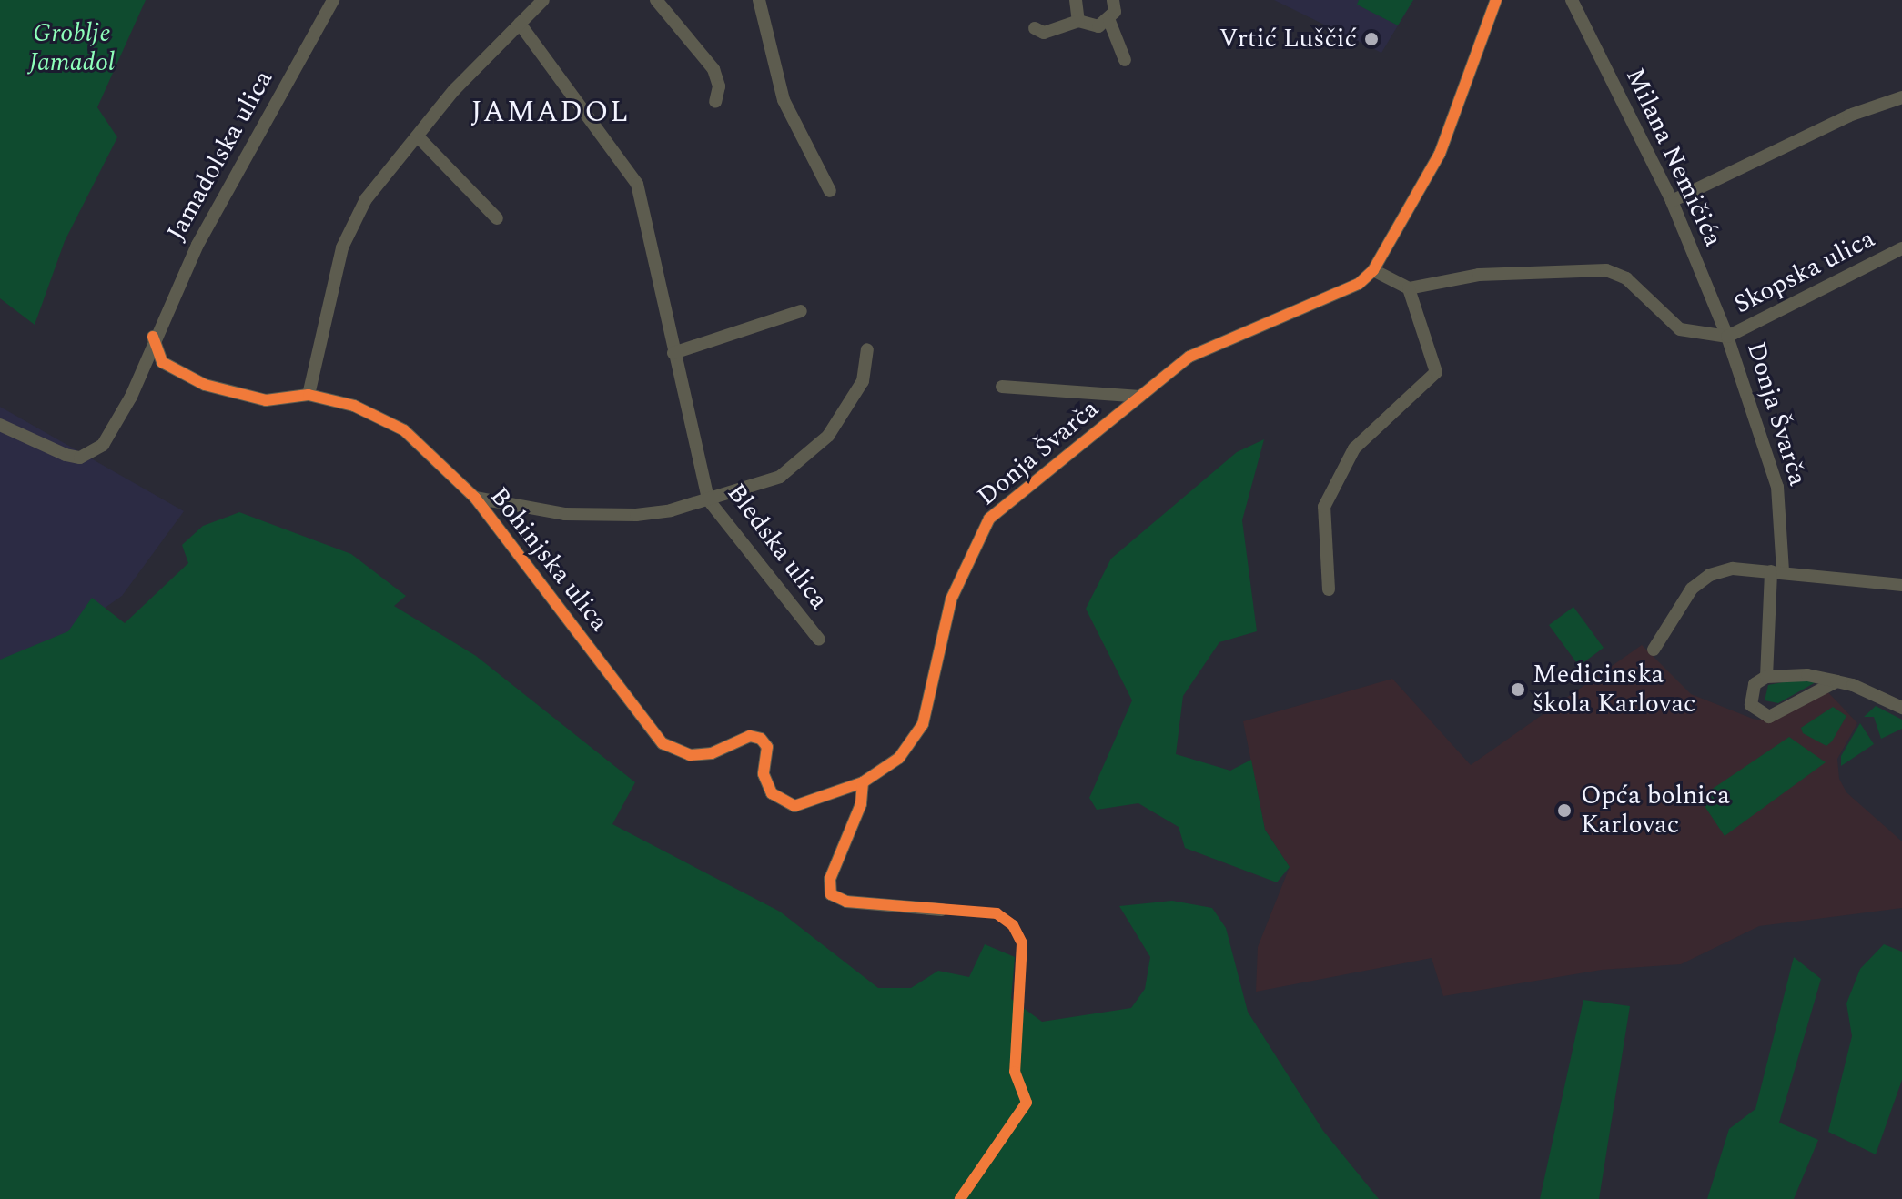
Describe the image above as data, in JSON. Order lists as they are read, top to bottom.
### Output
{
  "streets": {
    "street": [
      "Jamadolska ulica",
      "Milana Nemičića",
      "Skopska ulica",
      "Donja Švarča",
      "Bledska ulica",
      "Bohinjska ulica"
    ]
  },
  "crossings": [
    ["Jamadolska ulica", "Bohinjska ulica"],
    ["Milana Nemičića", "Skopska ulica"],
    ["Milana Nemičića", "Donja Švarča"],
    ["Skopska ulica", "Donja Švarča"],
    ["Donja Švarča", "Bohinjska ulica"]
  ],
  "districts": ["JAMADOL"],
  "parks": ["Groblje Jamadol"],
  "places": ["Vrtić Luščić", "Medicinska škola Karlovac", "Opća bolnica Karlovac"]
}
